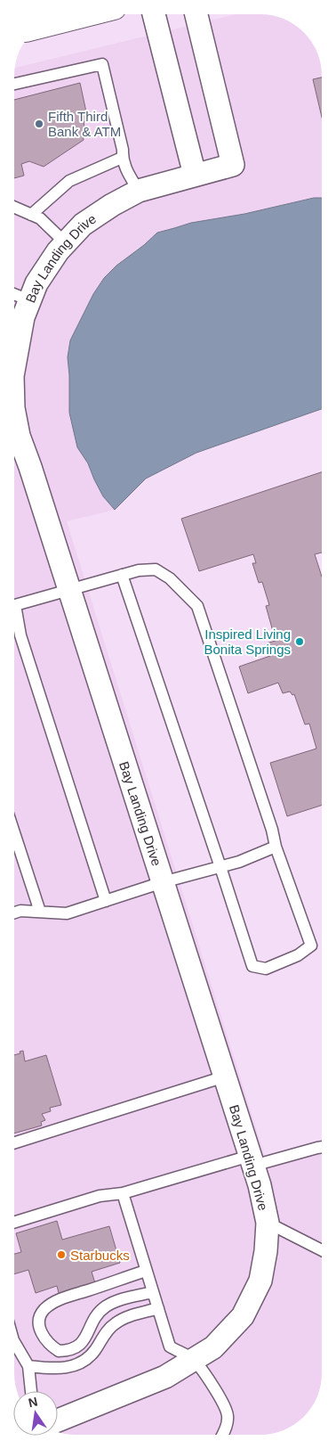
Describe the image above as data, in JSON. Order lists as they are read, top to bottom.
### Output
{
  "streets": {
    "street": ["Bay Landing Drive"]
  },
  "places": ["Fifth Third Bank & ATM", "Inspired Living Bonita Springs", "Starbucks"],
  "north": "top"
}
